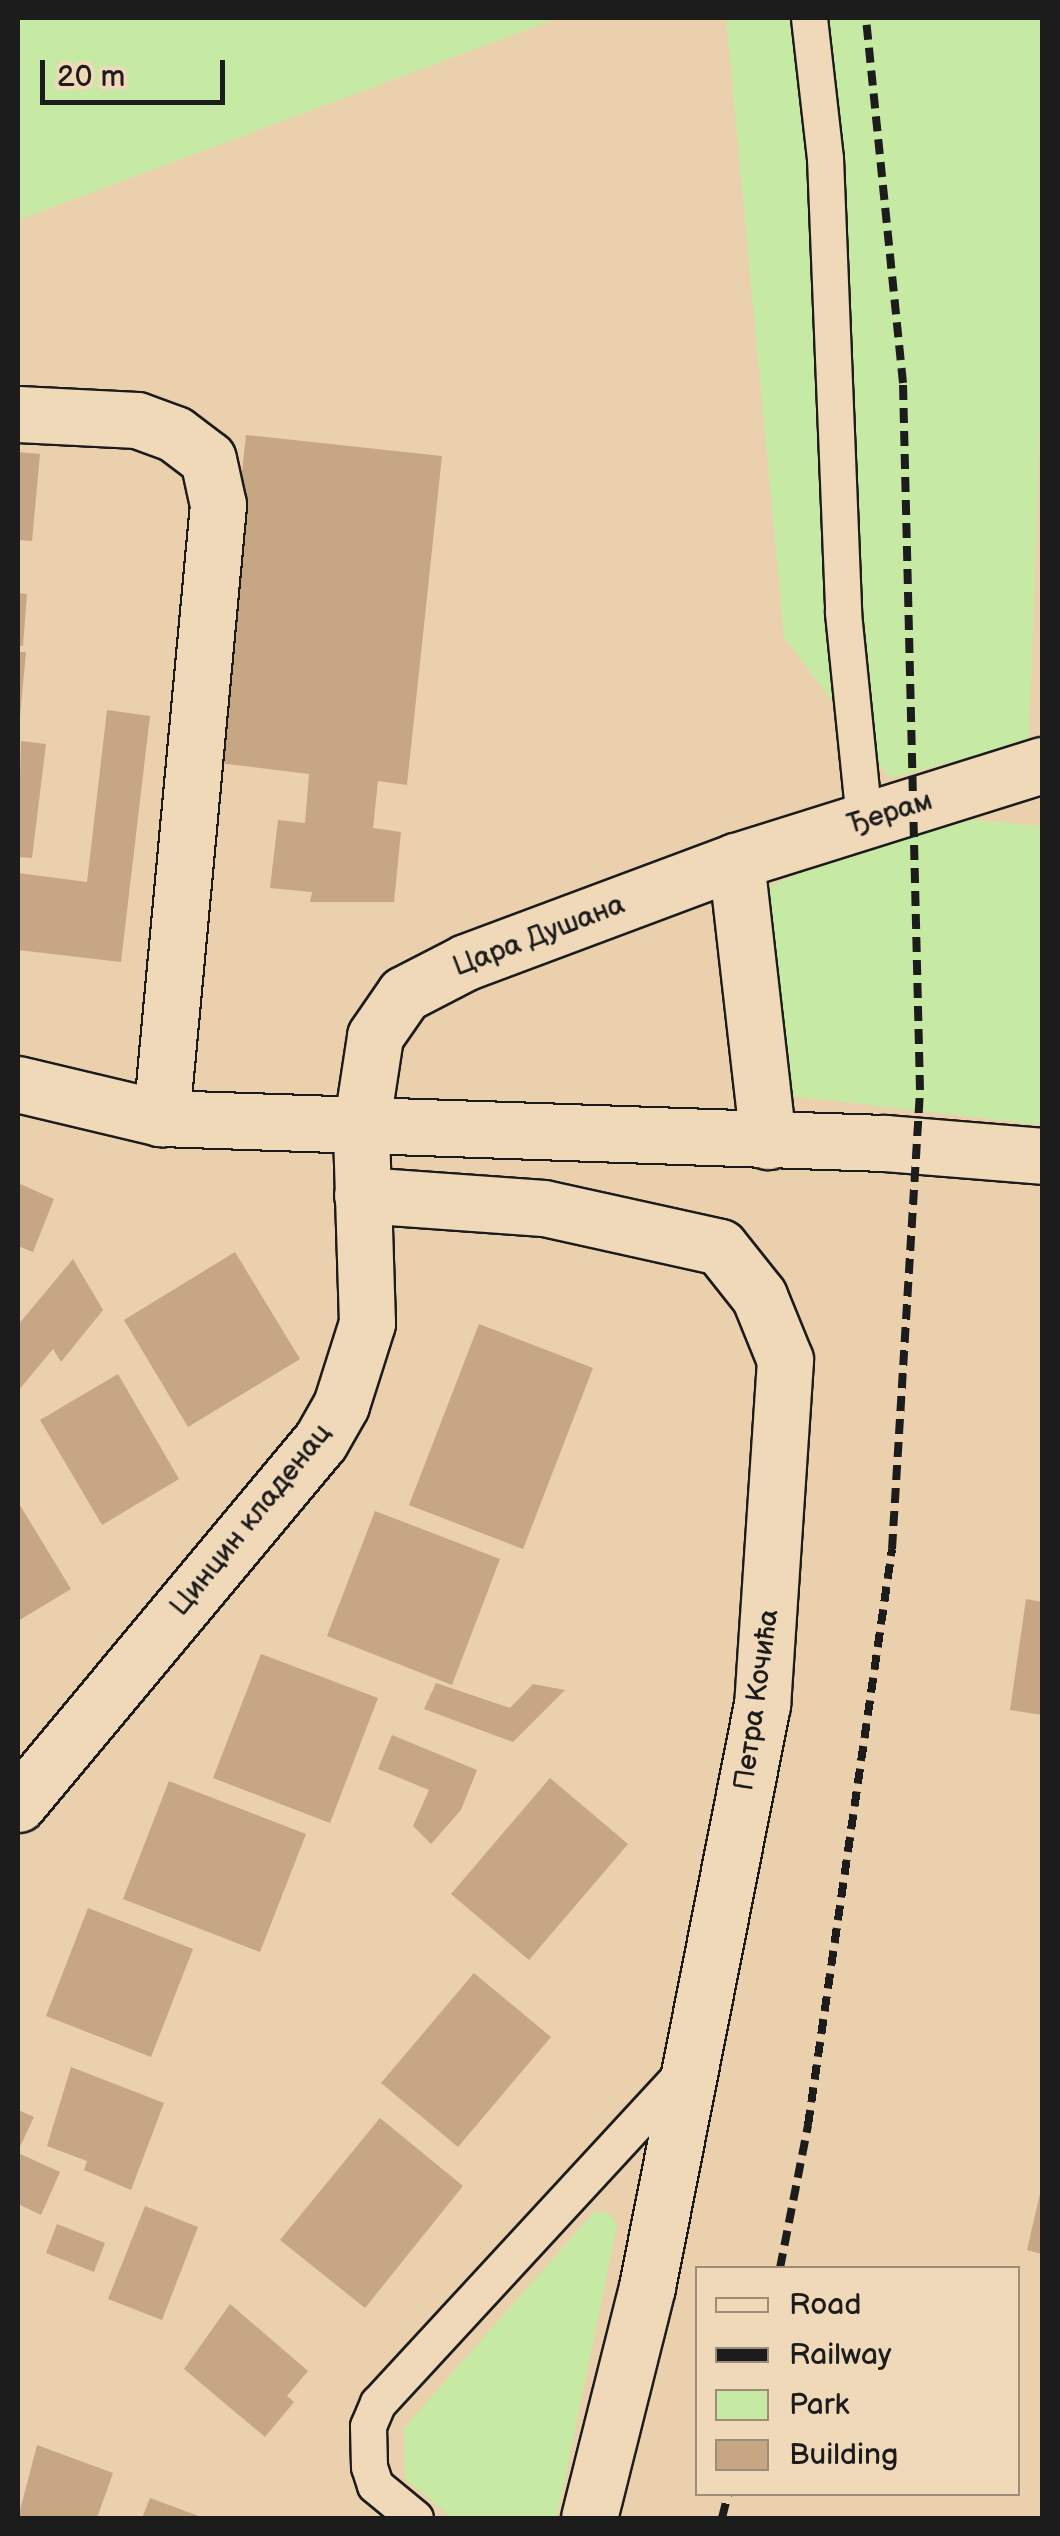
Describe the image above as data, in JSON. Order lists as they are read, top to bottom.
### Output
{
  "streets": {
    "street": [
      "Ђерам",
      "Цара Душана",
      "Цинцин кладенац",
      "Петра Кочића"
    ]
  },
  "crossings": [
    ["Ђерам", "Цара Душана"],
    ["Цара Душана", "Цинцин кладенац"],
    ["Цинцин кладенац", "Петра Кочића"]
  ],
  "legend": [
    "Road",
    "Railway",
    "Park",
    "Building"
  ],
  "scale_bar": "20 m"
}
